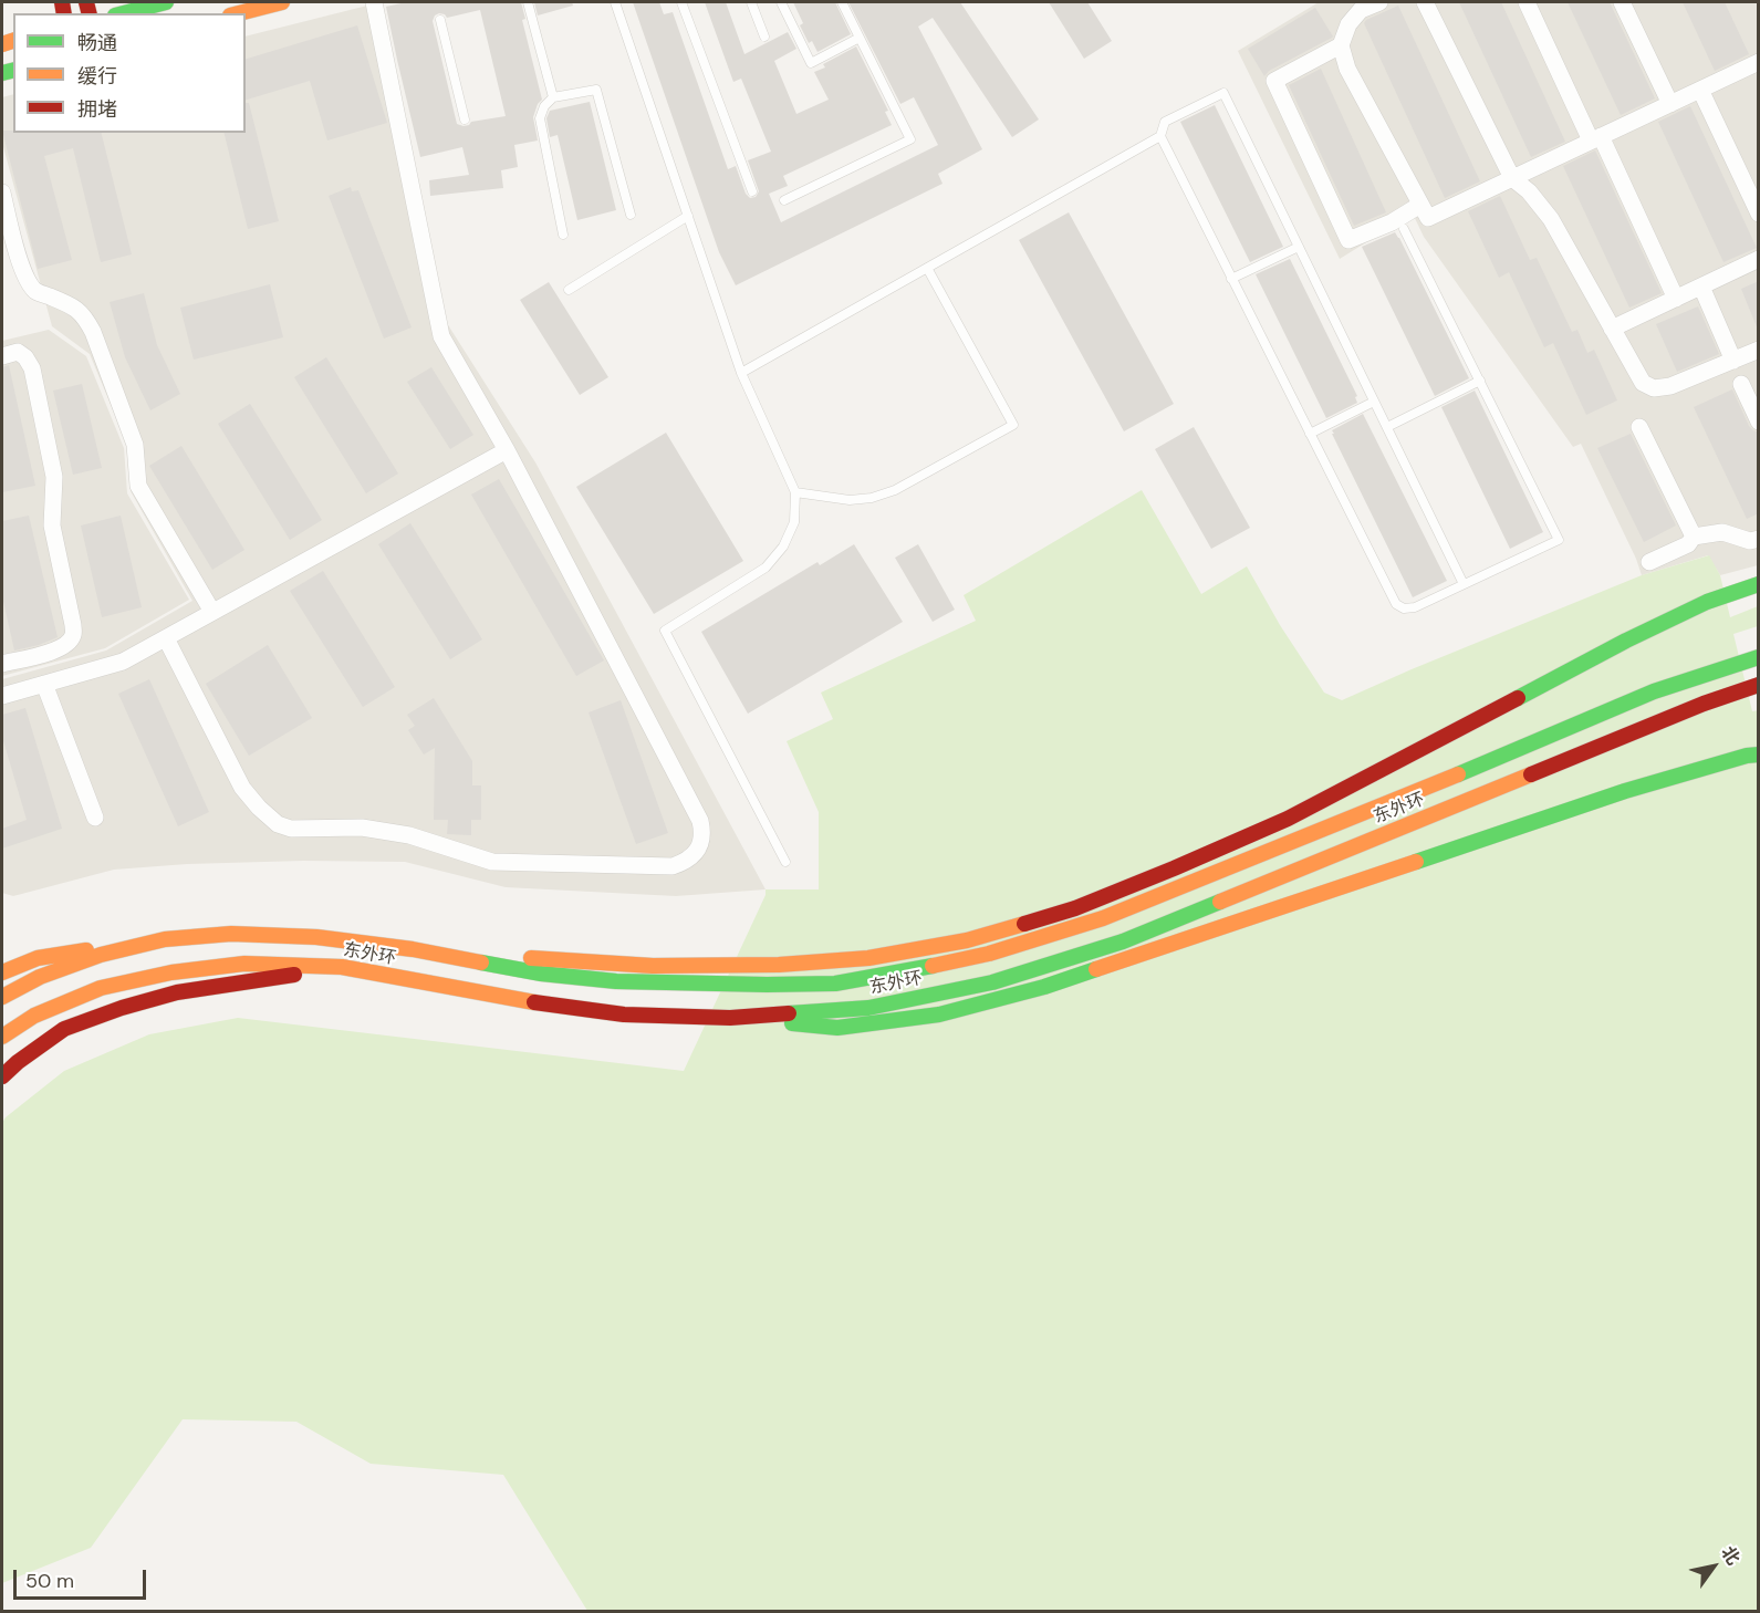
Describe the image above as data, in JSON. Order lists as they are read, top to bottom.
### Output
{
  "streets": {
    "main road": ["东外环"]
  },
  "legend": ["畅通", "缓行", "拥堵"],
  "scale_bar": "50 m",
  "north": "top right"
}
